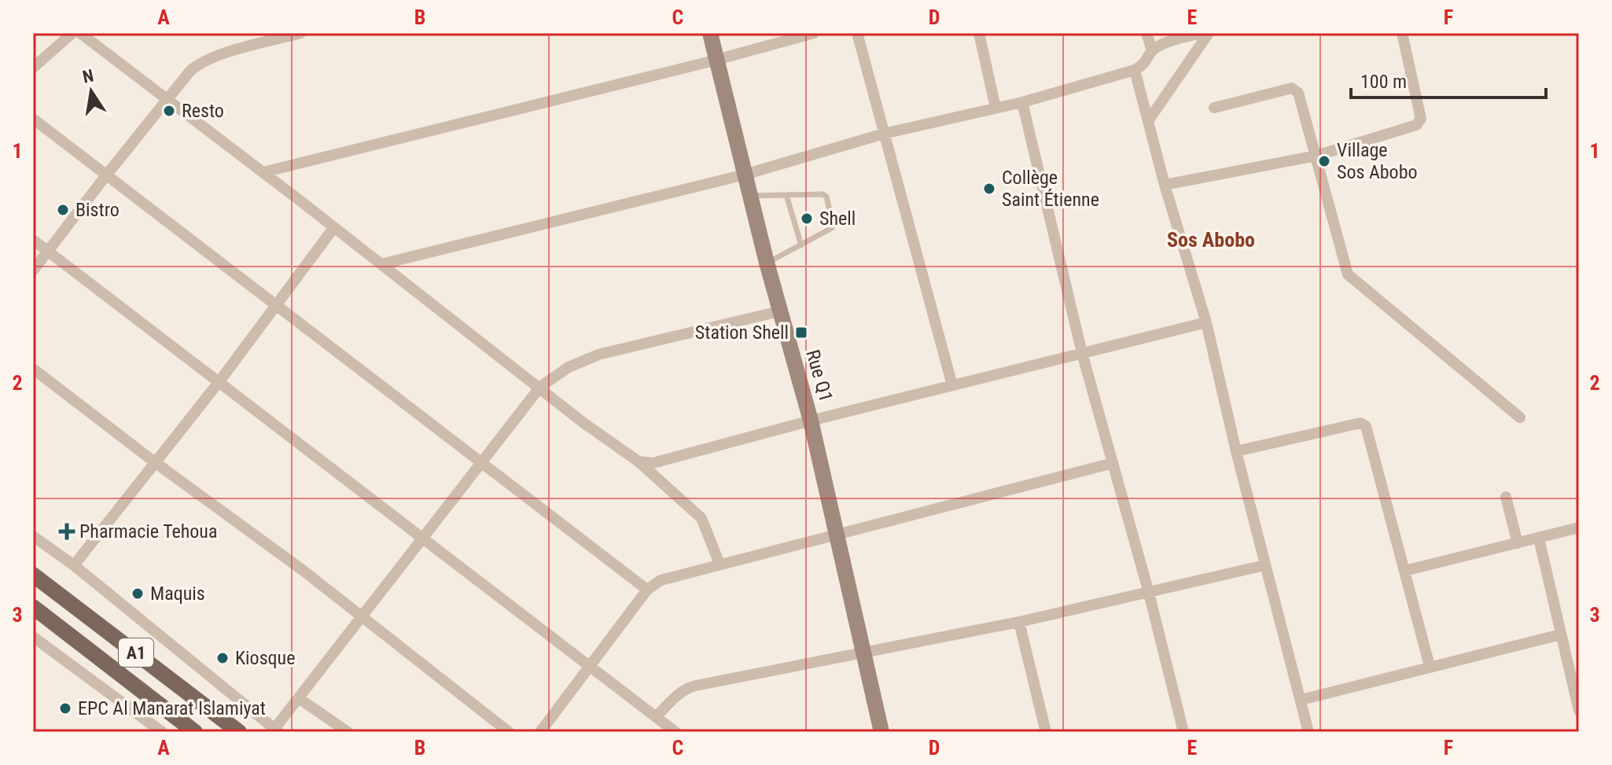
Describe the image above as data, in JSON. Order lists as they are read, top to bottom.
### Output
{
  "streets": {
    "main road": ["A1"],
    "street": ["Rue Q1"]
  },
  "districts": ["Sos Abobo"],
  "places": {
    "other": [
      "Resto",
      "Village Sos Abobo",
      "Collège Saint Étienne",
      "Bistro",
      "Shell",
      "Maquis",
      "Kiosque",
      "EPC Al Manarat Islamiyat"
    ],
    "transit": ["Station Shell"],
    "health": ["Pharmacie Tehoua"]
  },
  "scale_bar": "100 m",
  "north": "top",
  "grid": {
    "columns": [
      "A",
      "B",
      "C",
      "D",
      "E",
      "F"
    ],
    "rows": ["1", "2", "3"]
  }
}
